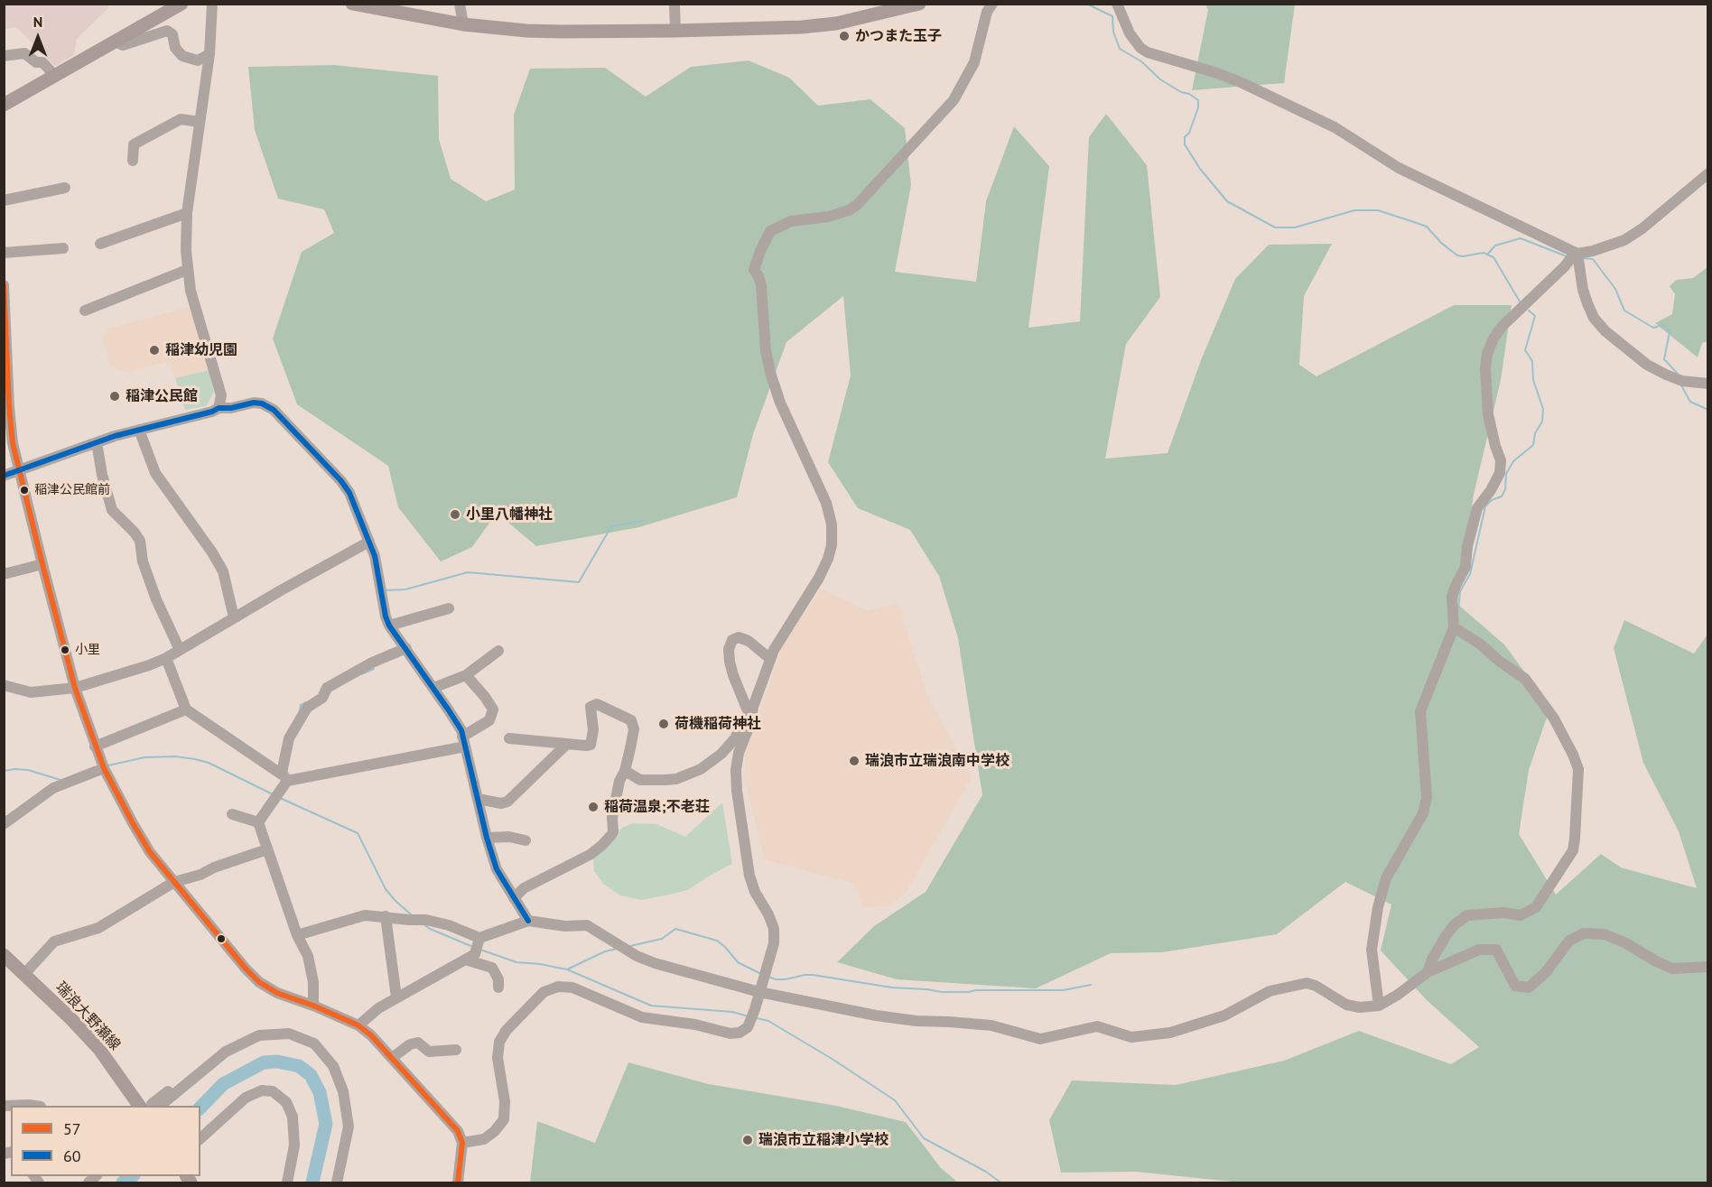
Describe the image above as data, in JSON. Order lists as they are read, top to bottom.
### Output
{
  "streets": {
    "main road": ["瑞浪大野瀬線"]
  },
  "places": [
    "かつまた玉子",
    "稲津幼児園",
    "稲津公民館",
    "稲津公民館前",
    "小里八幡神社",
    "小里",
    "荷機稲荷神社",
    "瑞浪市立瑞浪南中学校",
    "稲荷温泉;不老荘",
    "瑞浪市立稲津小学校"
  ],
  "lines": ["transit line 57", "transit line 60"],
  "legend": ["57", "60"],
  "north": "top"
}
